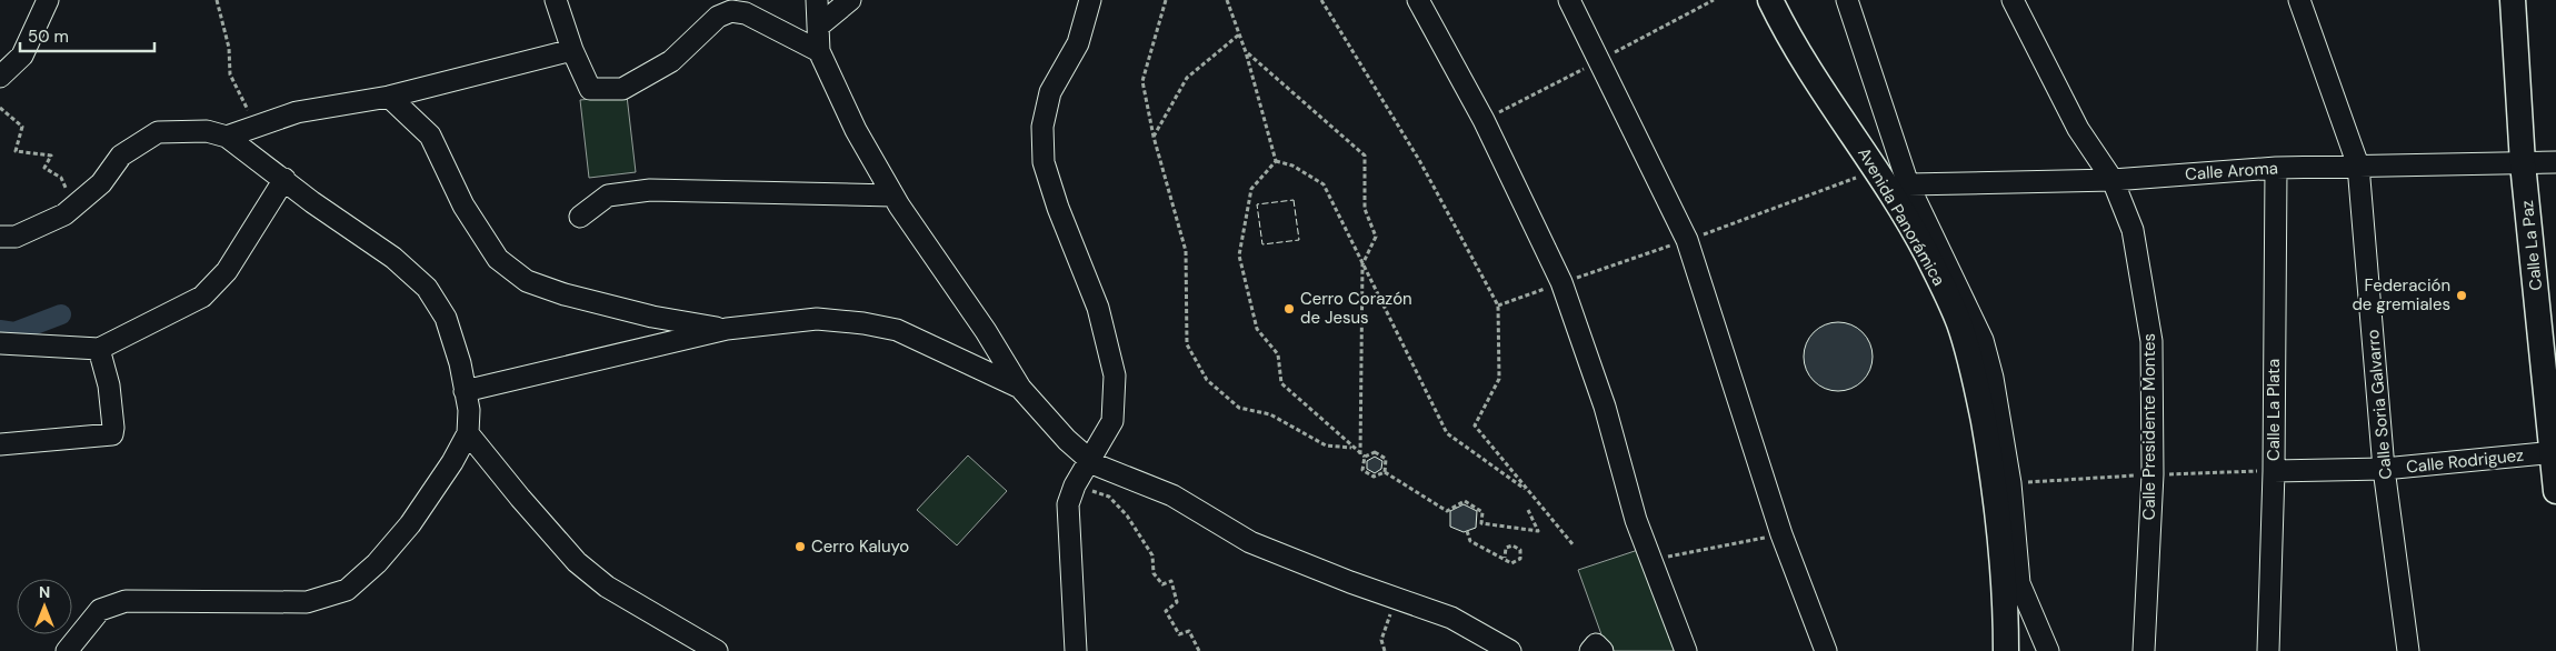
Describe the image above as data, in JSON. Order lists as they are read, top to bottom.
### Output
{
  "streets": {
    "main road": ["Avenida Panorámica", "Calle La Paz"],
    "street": [
      "Calle Aroma",
      "Calle Soria Galvarro",
      "Calle La Plata",
      "Calle Presidente Montes",
      "Calle Rodriguez"
    ]
  },
  "crossings": [
    ["Calle Aroma", "Calle La Paz"],
    ["Calle Aroma", "Calle Soria Galvarro"],
    ["Calle Aroma", "Calle La Plata"],
    ["Calle Aroma", "Calle Presidente Montes"],
    ["Calle La Paz", "Calle Rodriguez"],
    ["Calle Soria Galvarro", "Calle Rodriguez"],
    ["Calle La Plata", "Calle Rodriguez"]
  ],
  "places": ["Federación de gremiales", "Cerro Corazón de Jesus", "Cerro Kaluyo"],
  "scale_bar": "50 m",
  "north": "top"
}
